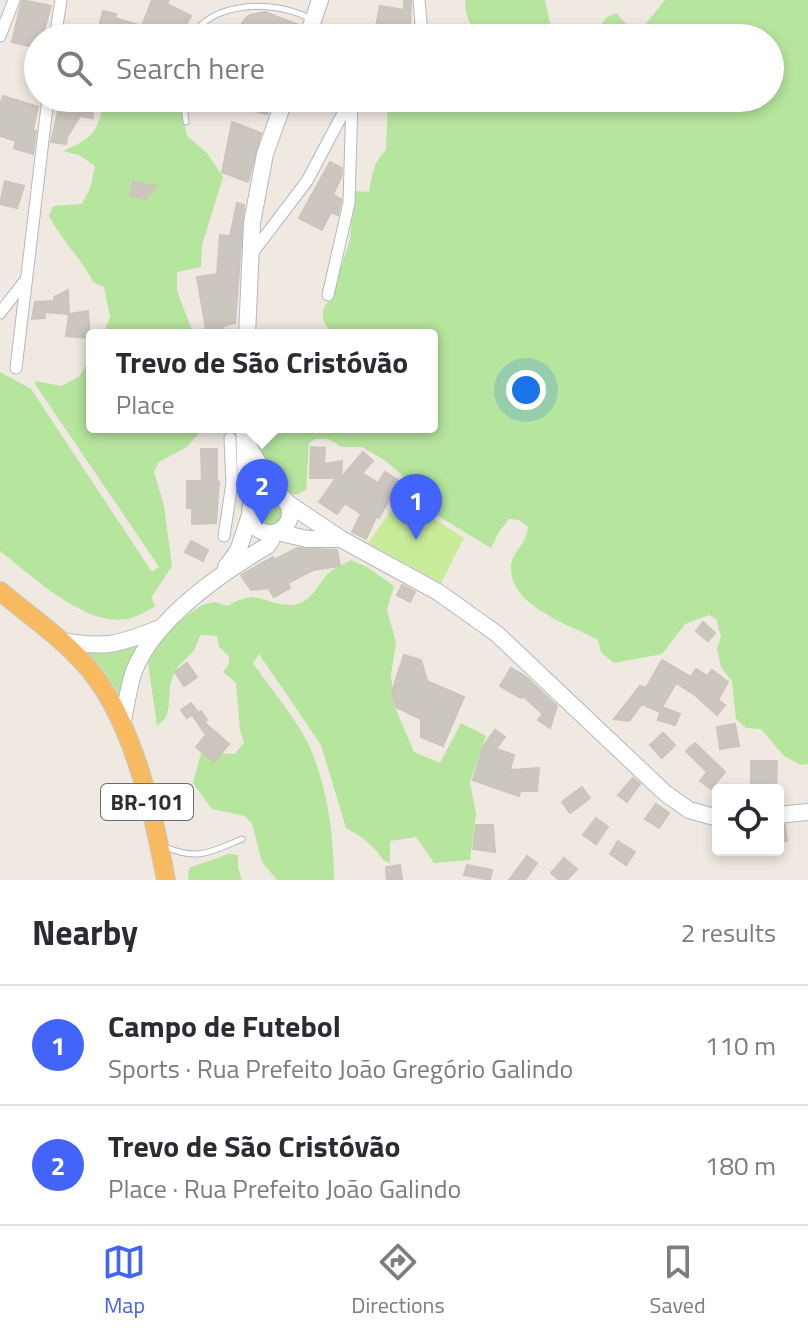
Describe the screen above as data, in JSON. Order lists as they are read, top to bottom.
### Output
{
  "streets": {
    "highway": ["BR-101"]
  },
  "page": {
    "search": "Search here",
    "popup": ["Trevo de São Cristóvão", "Place"],
    "pins": ["2", "1"],
    "heading": ["Nearby", "2 results"],
    "list": [
      {
        "mark": "1",
        "name": "Campo de Futebol",
        "note": "Sports · Rua Prefeito João Gregório Galindo",
        "value": "110 m"
      },
      {
        "mark": "2",
        "name": "Trevo de São Cristóvão",
        "note": "Place · Rua Prefeito João Galindo",
        "value": "180 m"
      }
    ],
    "nav": ["Map", "Directions", "Saved"]
  }
}
